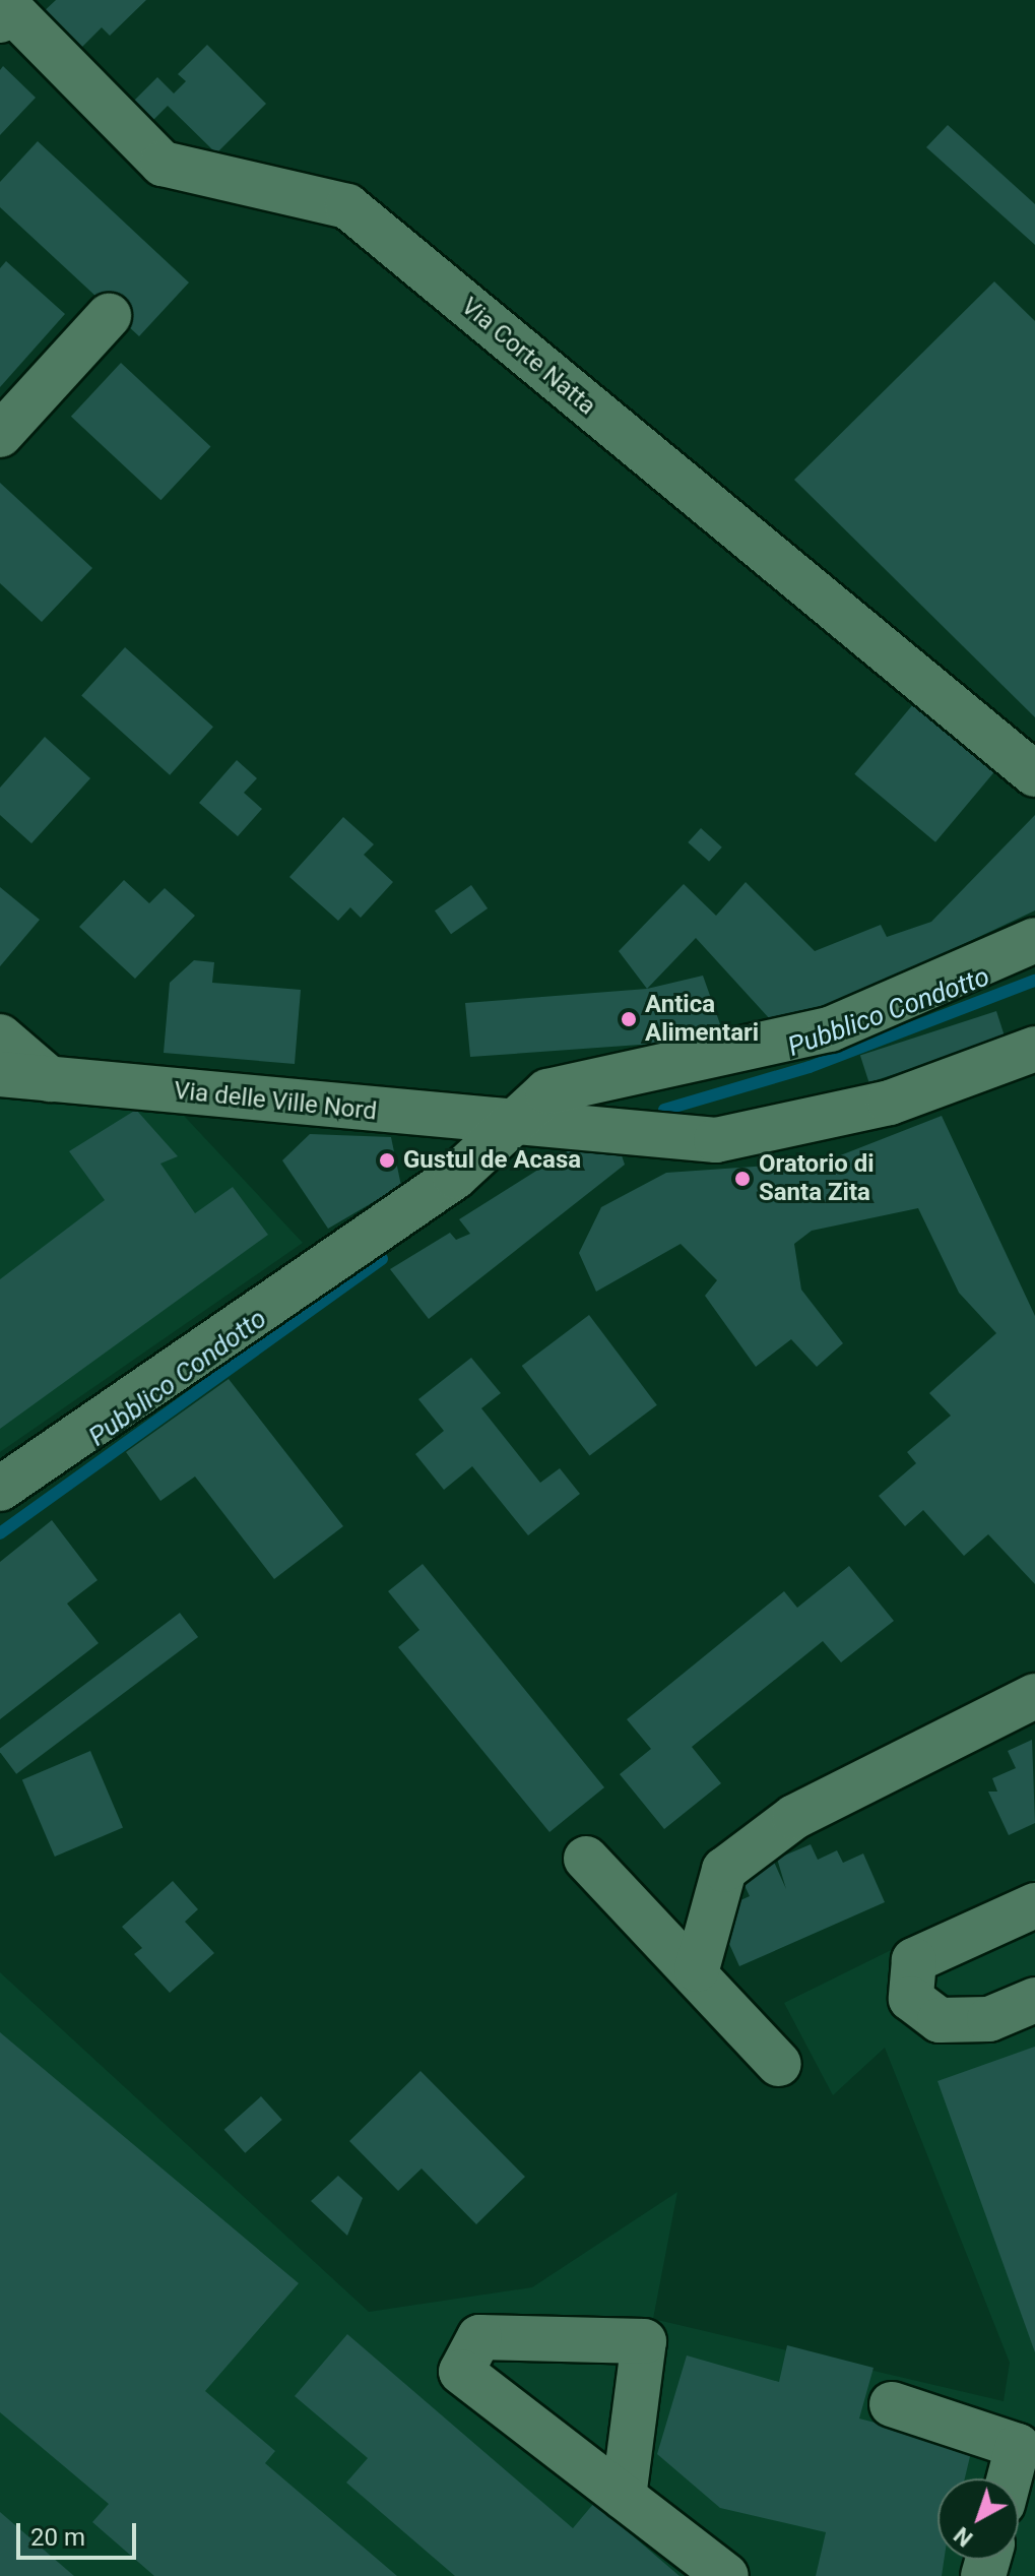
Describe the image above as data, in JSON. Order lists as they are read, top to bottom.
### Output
{
  "streets": {
    "street": ["Via Corte Natta", "Via delle Ville Nord"]
  },
  "water": ["Pubblico Condotto"],
  "places": ["Antica Alimentari", "Gustul de Acasa", "Oratorio di Santa Zita"],
  "scale_bar": "20 m",
  "north": "bottom left"
}
